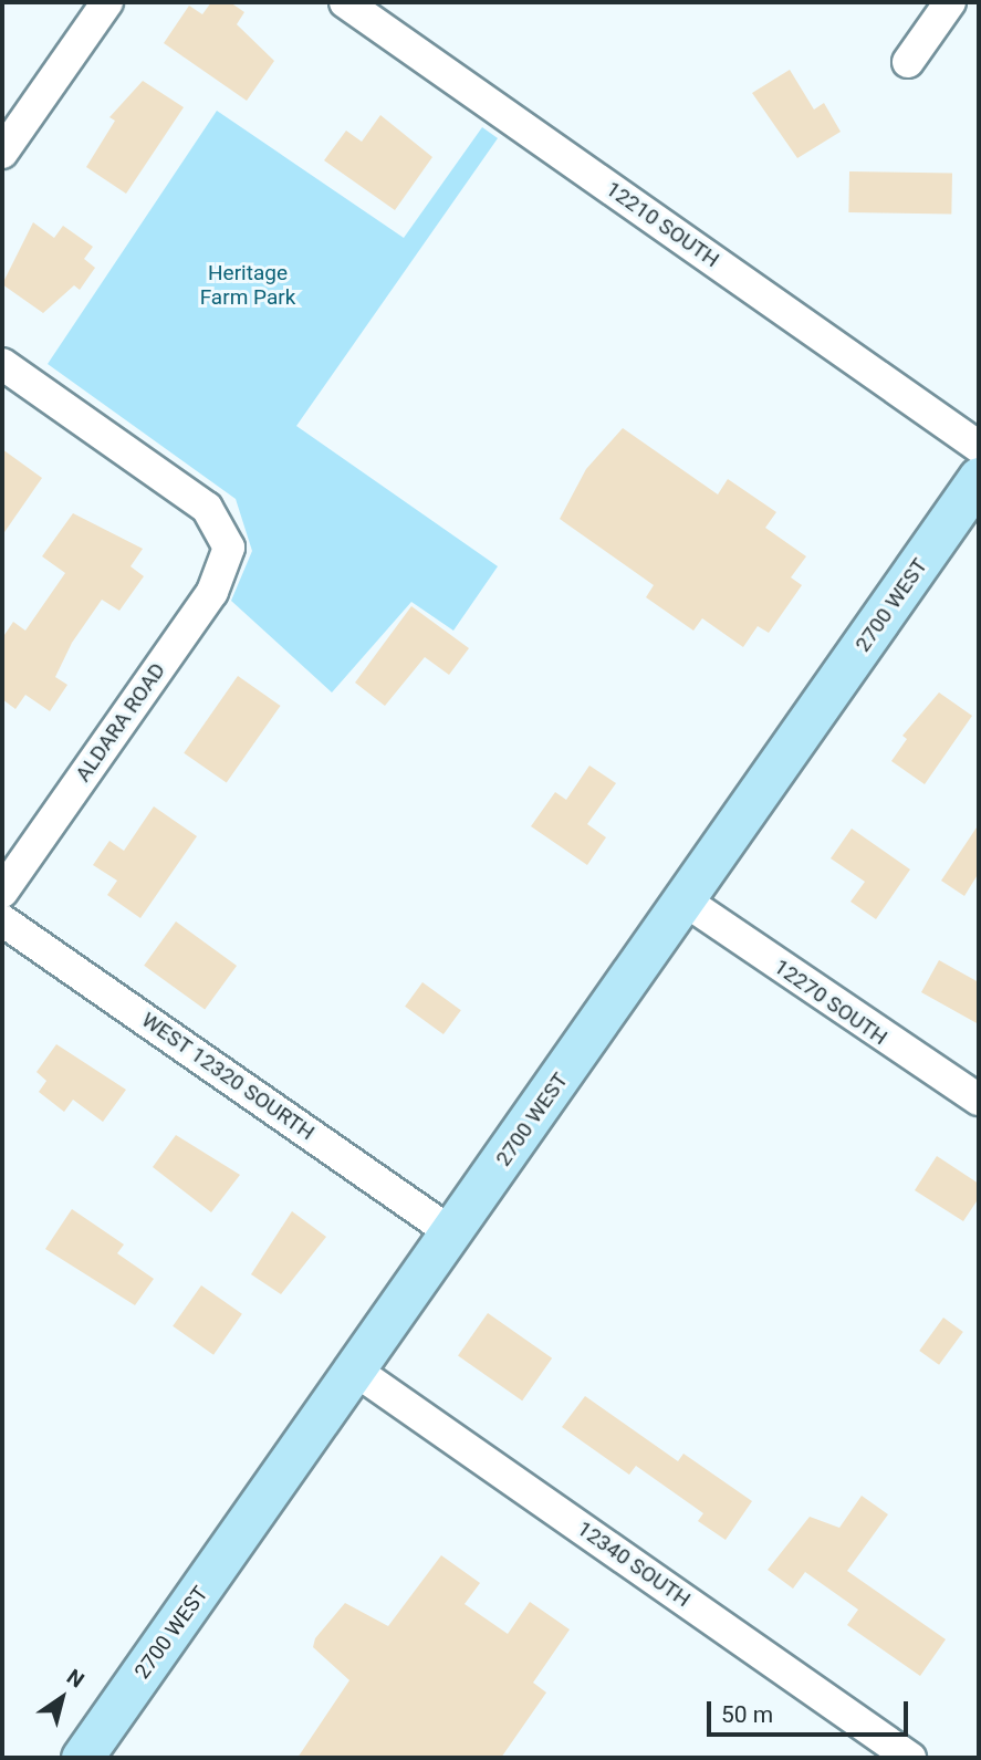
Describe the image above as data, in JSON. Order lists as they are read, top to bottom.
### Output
{
  "streets": {
    "main road": ["2700 WEST"],
    "street": [
      "12210 SOUTH",
      "ALDARA ROAD",
      "12270 SOUTH",
      "WEST 12320 SOURTH",
      "12340 SOUTH"
    ]
  },
  "crossings": [
    ["2700 WEST", "12270 SOUTH"],
    ["2700 WEST", "WEST 12320 SOURTH"],
    ["2700 WEST", "12340 SOUTH"]
  ],
  "parks": ["Heritage Farm Park"],
  "scale_bar": "50 m",
  "north": "top right"
}
